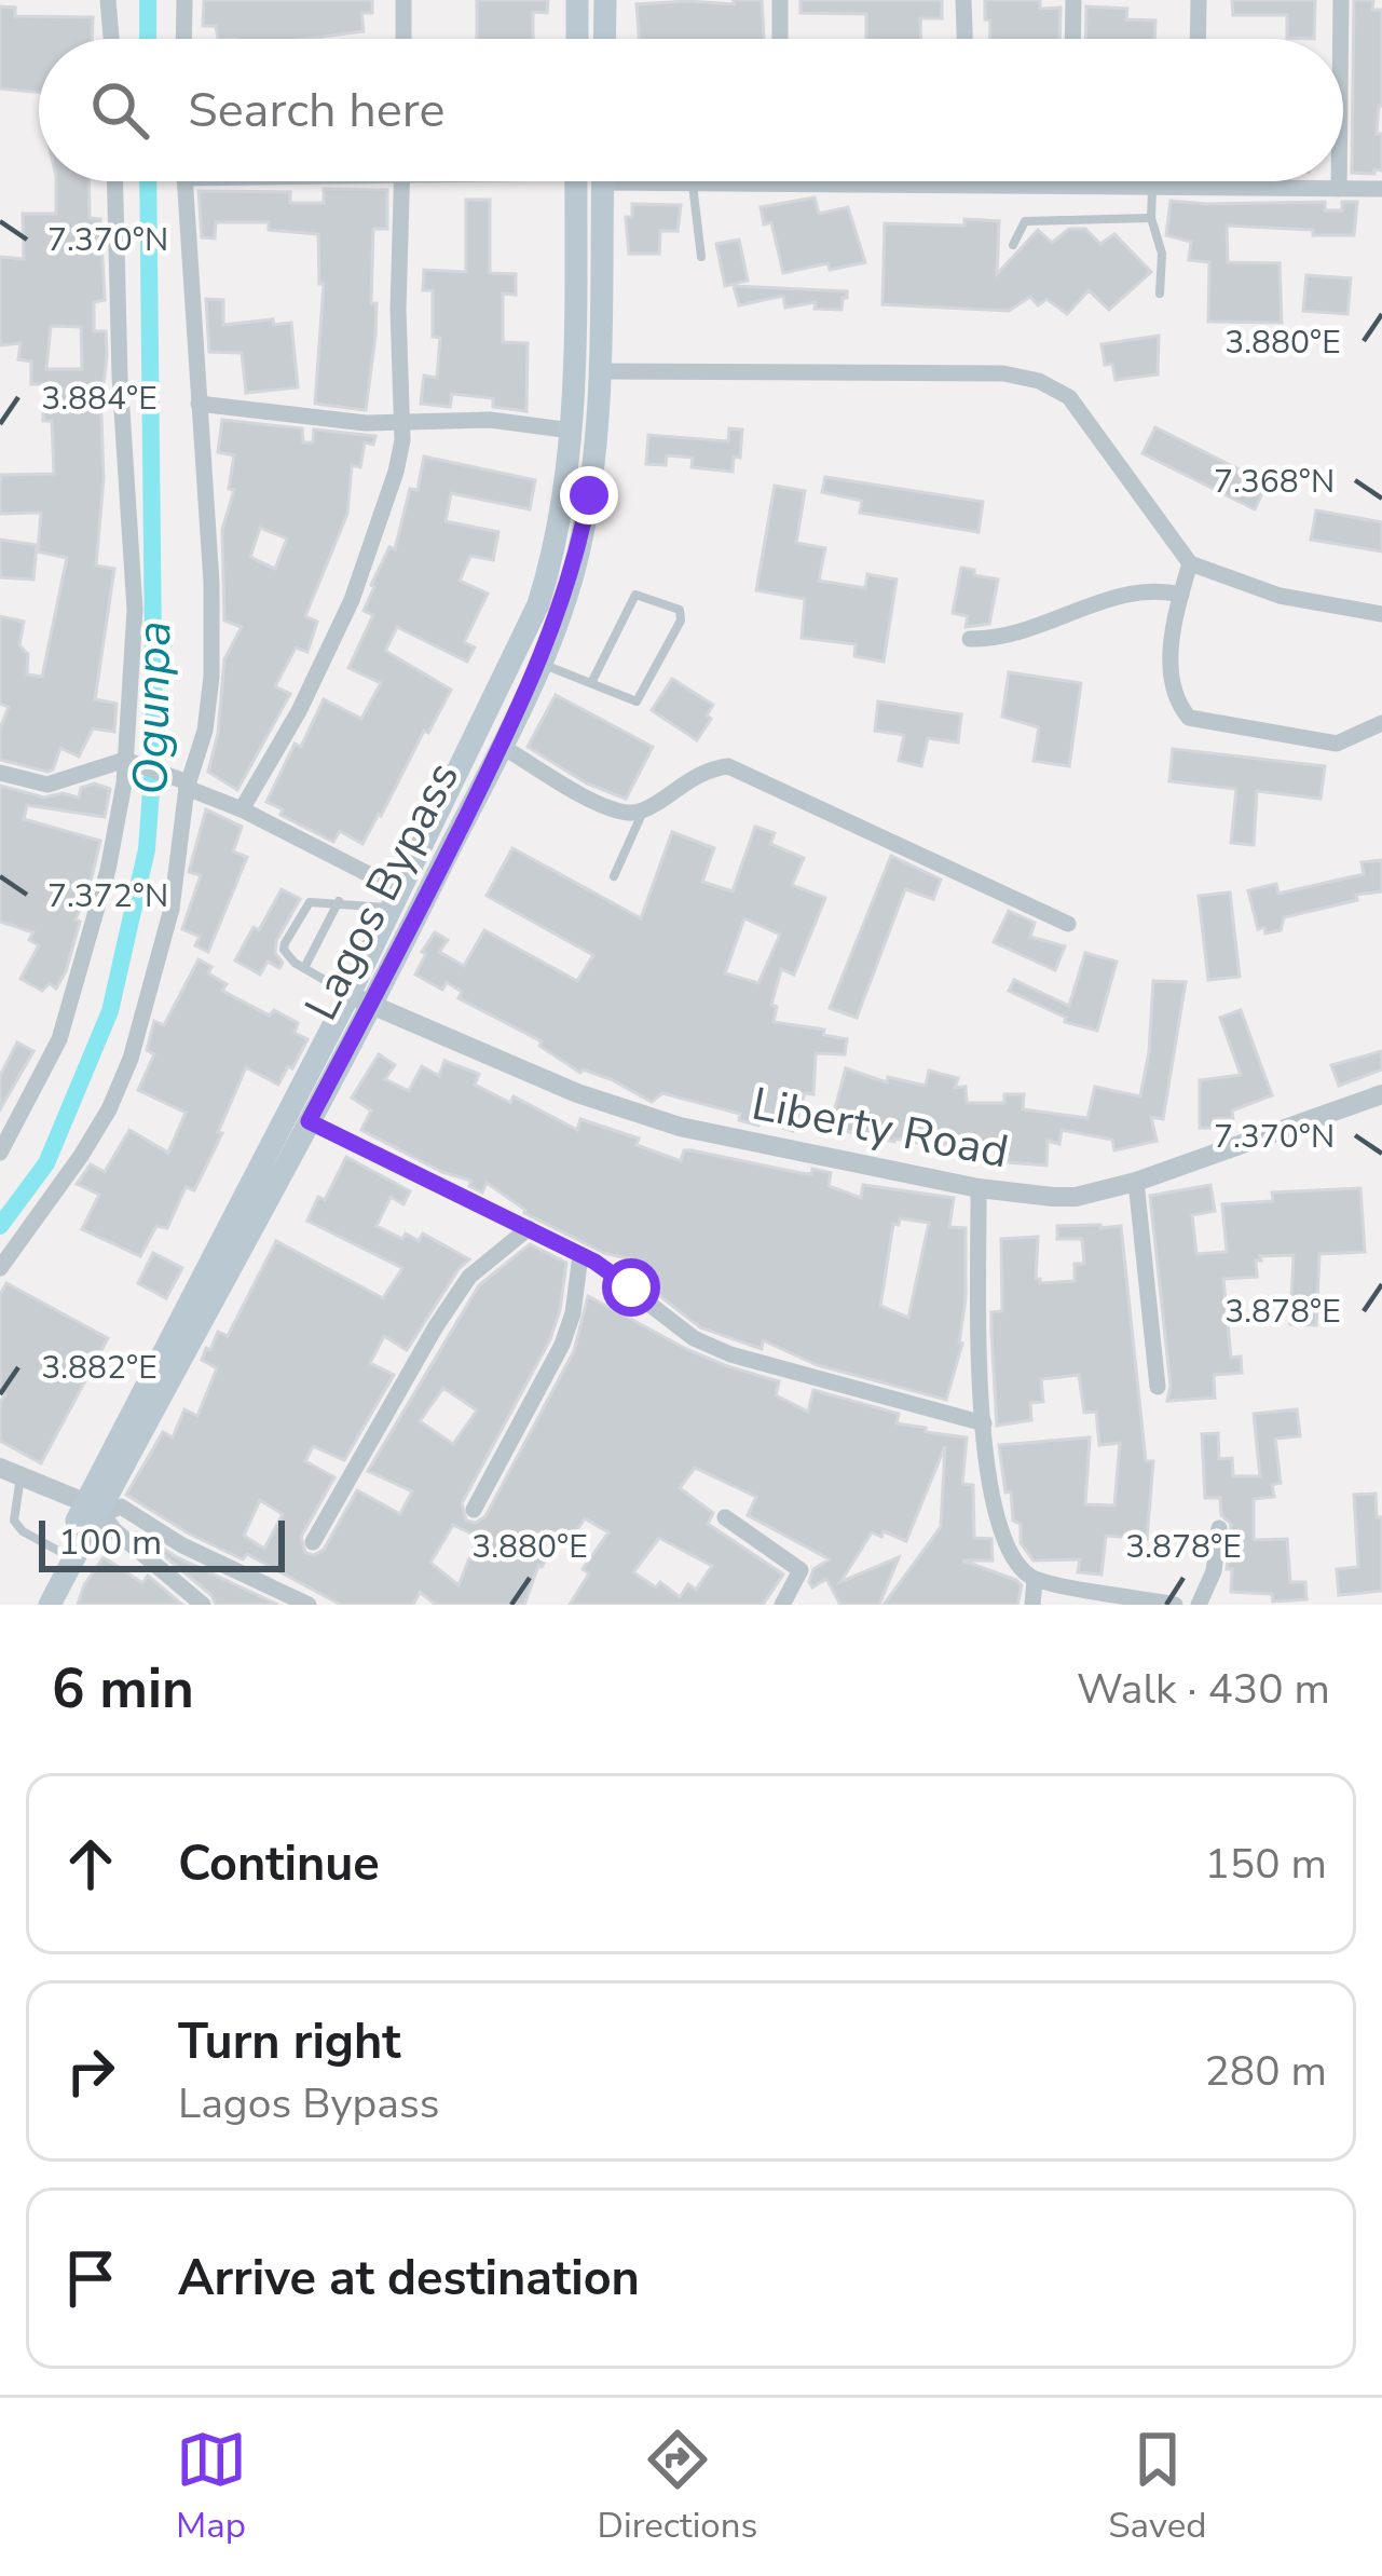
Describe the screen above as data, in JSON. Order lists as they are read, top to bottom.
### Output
{
  "streets": {
    "main road": ["Lagos Bypass"],
    "street": ["Liberty Road"]
  },
  "crossings": [
    ["Lagos Bypass", "Liberty Road"]
  ],
  "water": ["Ogunpa"],
  "scale_bar": "100 m",
  "page": {
    "search": "Search here",
    "scale": "100 m",
    "heading": ["6 min", "Walk · 430 m"],
    "list": [
      ["Continue", "150 m"],
      ["Turn right", "Lagos Bypass", "280 m"],
      "Arrive at destination"
    ],
    "nav": ["Map", "Directions", "Saved"]
  },
  "coordinates": [
    "7.370°N",
    "3.880°E",
    "3.884°E",
    "7.368°N",
    "7.372°N",
    "3.878°E",
    "3.882°E"
  ]
}
